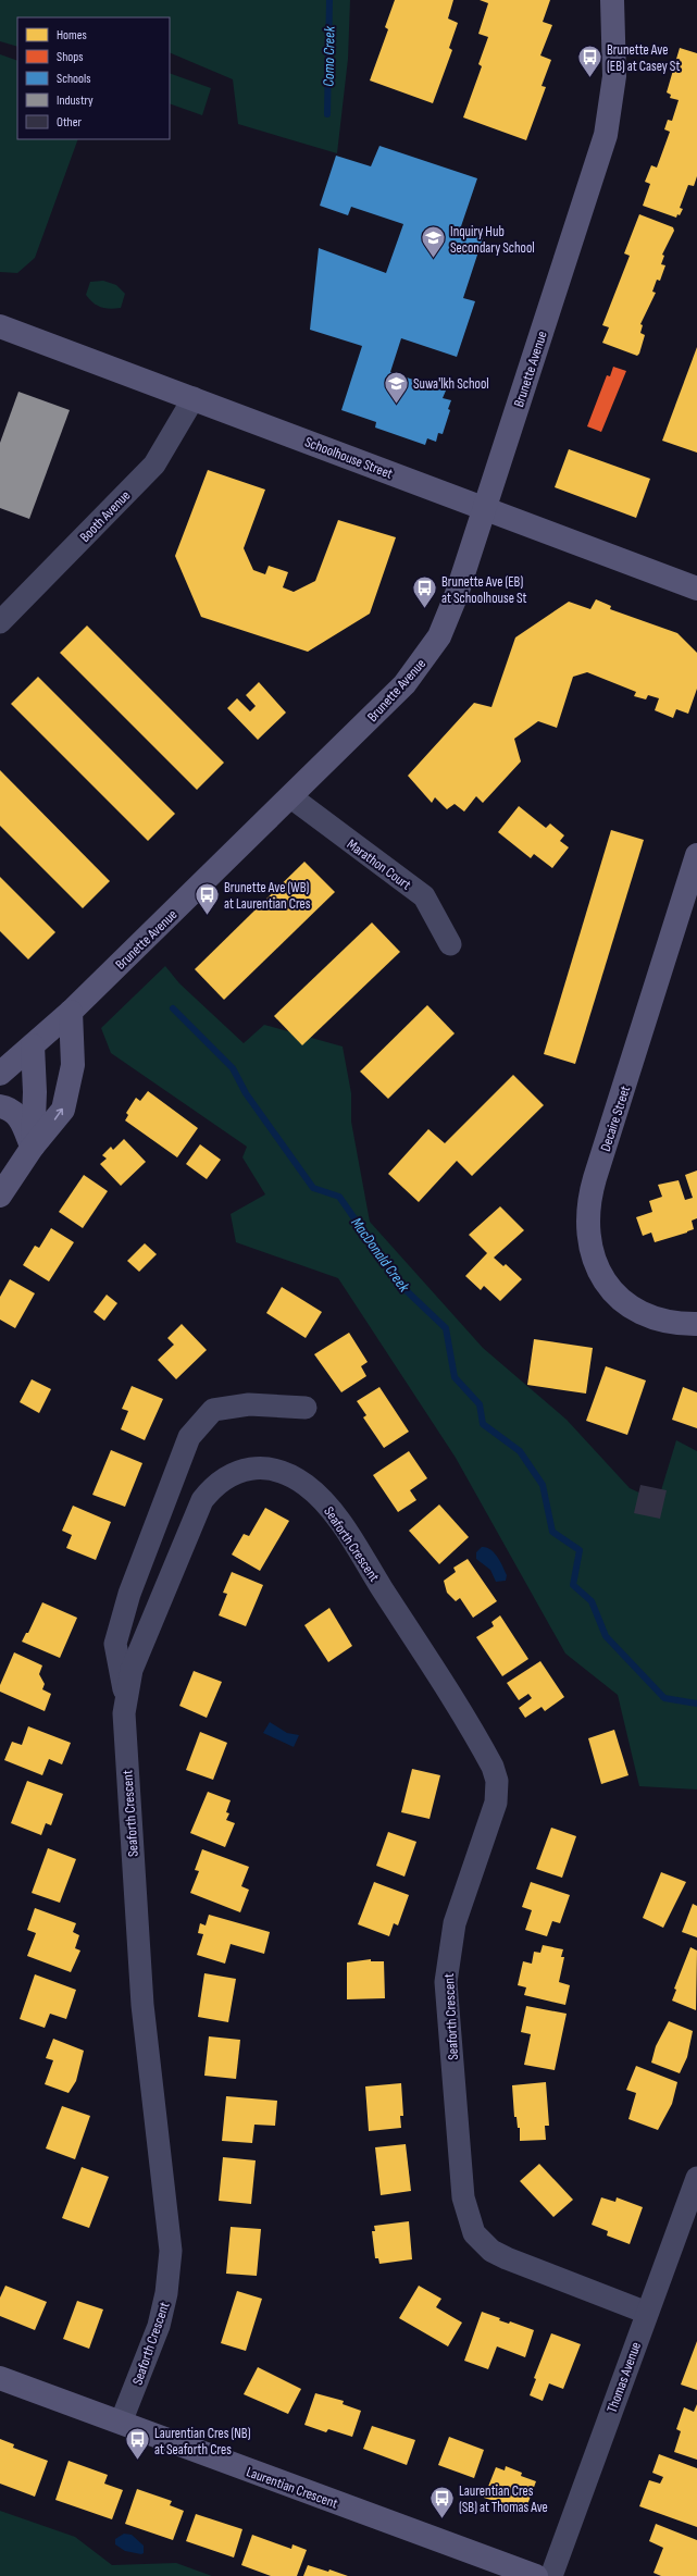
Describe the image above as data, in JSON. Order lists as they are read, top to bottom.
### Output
{
  "streets": {
    "main road": [
      "Brunette Avenue",
      "Schoolhouse Street",
      "Decaire Street",
      "Laurentian Crescent"
    ],
    "street": [
      "Booth Avenue",
      "Marathon Court",
      "Seaforth Crescent",
      "Thomas Avenue"
    ]
  },
  "crossings": [
    ["Brunette Avenue", "Schoolhouse Street"],
    ["Brunette Avenue", "Marathon Court"],
    ["Schoolhouse Street", "Booth Avenue"],
    ["Seaforth Crescent", "Thomas Avenue"],
    ["Seaforth Crescent", "Laurentian Crescent"]
  ],
  "water": ["Como Creek", "MacDonald Creek"],
  "places": {
    "bus stop": [
      "Brunette Ave (EB) at Casey St",
      "Brunette Ave (EB) at Schoolhouse St",
      "Brunette Ave (WB) at Laurentian Cres",
      "Laurentian Cres (NB) at Seaforth Cres",
      "Laurentian Cres (SB) at Thomas Ave"
    ],
    "school or university": ["Inquiry Hub Secondary School", "Suwa'lkh School"]
  },
  "legend": [
    "Homes",
    "Shops",
    "Schools",
    "Industry",
    "Other"
  ]
}
